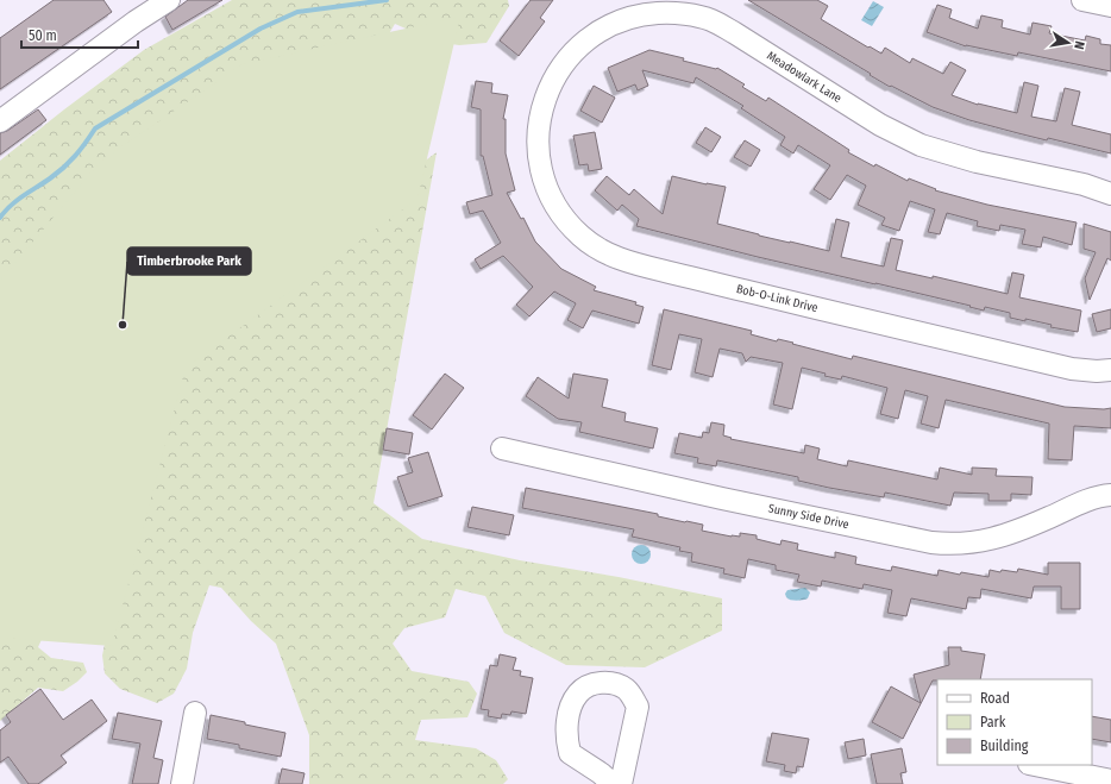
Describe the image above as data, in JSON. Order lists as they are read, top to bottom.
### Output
{
  "streets": {
    "street": ["Meadowlark Lane", "Bob-O-Link Drive", "Sunny Side Drive"]
  },
  "crossings": [
    ["Meadowlark Lane", "Bob-O-Link Drive"]
  ],
  "places": ["Timberbrooke Park"],
  "legend": ["Road", "Park", "Building"],
  "scale_bar": "50 m",
  "north": "right"
}
